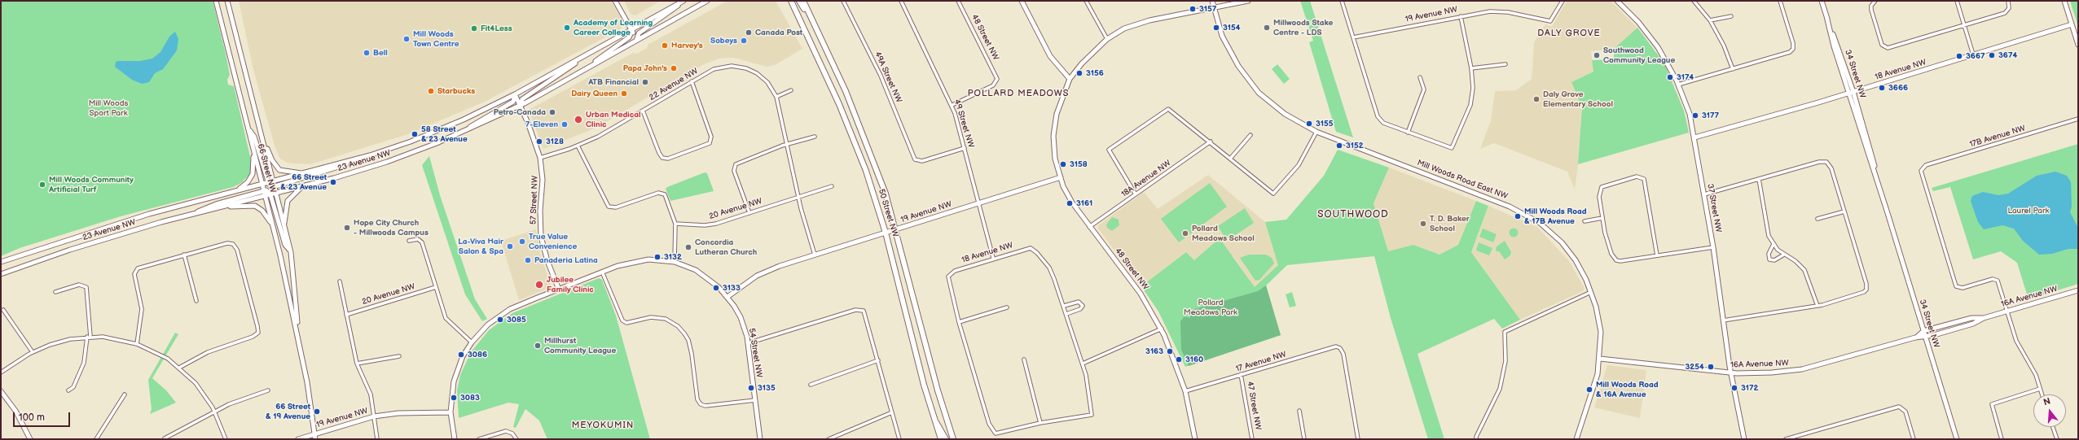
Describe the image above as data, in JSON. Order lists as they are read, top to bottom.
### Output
{
  "streets": {
    "main road": ["50 Street NW"],
    "street": [
      "19 Avenue NW",
      "48 Street NW",
      "18 Avenue NW",
      "34 Street NW",
      "49A Street NW",
      "22 Avenue NW",
      "49 Street NW",
      "17B Avenue NW",
      "23 Avenue NW",
      "66 Street NW",
      "18A Avenue NW",
      "Mill Woods Road East NW",
      "57 Street NW",
      "37 Street NW",
      "20 Avenue NW",
      "16A Avenue NW",
      "54 Street NW",
      "17 Avenue NW",
      "47 Street NW"
    ]
  },
  "crossings": [
    ["19 Avenue NW", "48 Street NW"],
    ["19 Avenue NW", "49 Street NW"],
    ["19 Avenue NW", "66 Street NW"],
    ["19 Avenue NW", "50 Street NW"],
    ["19 Avenue NW", "54 Street NW"],
    ["48 Street NW", "49 Street NW"],
    ["48 Street NW", "18A Avenue NW"],
    ["48 Street NW", "17 Avenue NW"],
    ["18 Avenue NW", "34 Street NW"],
    ["18 Avenue NW", "49 Street NW"],
    ["18 Avenue NW", "37 Street NW"],
    ["34 Street NW", "16A Avenue NW"],
    ["49A Street NW", "49 Street NW"],
    ["22 Avenue NW", "57 Street NW"],
    ["17B Avenue NW", "16A Avenue NW"],
    ["23 Avenue NW", "66 Street NW"],
    ["23 Avenue NW", "57 Street NW"],
    ["Mill Woods Road East NW", "16A Avenue NW"],
    ["57 Street NW", "54 Street NW"],
    ["37 Street NW", "16A Avenue NW"],
    ["17 Avenue NW", "47 Street NW"]
  ],
  "districts": [
    "DALY GROVE",
    "POLLARD MEADOWS",
    "SOUTHWOOD",
    "MEYOKUMIN"
  ],
  "parks": ["Mill Woods Sport Park", "Laurel Park", "Pollard Meadows Park"],
  "places": [
    "3157",
    "Academy of Learning Career College",
    "3154",
    "Millwoods Stake Centre - LDS",
    "Fit4Less",
    "Canada Post",
    "Mill Woods Town Centre",
    "Sobeys",
    "Harvey's",
    "Bell",
    "Southwood Community League",
    "3674",
    "3667",
    "Papa John's",
    "3156",
    "3174",
    "ATB Financial",
    "3666",
    "Starbucks",
    "Dairy Queen",
    "Daly Grove Elementary School",
    "Petro-Canada",
    "3177",
    "Urban Medical Clinic",
    "3155",
    "7-Eleven",
    "58 Street & 23 Avenue",
    "3128",
    "3152",
    "3158",
    "66 Street & 23 Avenue",
    "Mill Woods Community Artificial Turf",
    "3161",
    "Mill Woods Road & 17B Avenue",
    "T. D. Baker School",
    "Hope City Church - Millwoods Campus",
    "Pollard Meadows School",
    "True Value Convenience",
    "La-Viva Hair Salon & Spa",
    "Concordia Lutheran Church",
    "3132",
    "Panaderia Latina",
    "Jubilee Family Clinic",
    "3133",
    "3085",
    "Millhurst Community League",
    "3163",
    "3086",
    "3160",
    "3254",
    "3135",
    "3172",
    "Mill Woods Road & 16A Avenue",
    "3083",
    "66 Street & 19 Avenue"
  ],
  "scale_bar": "100 m",
  "north": "top"
}
